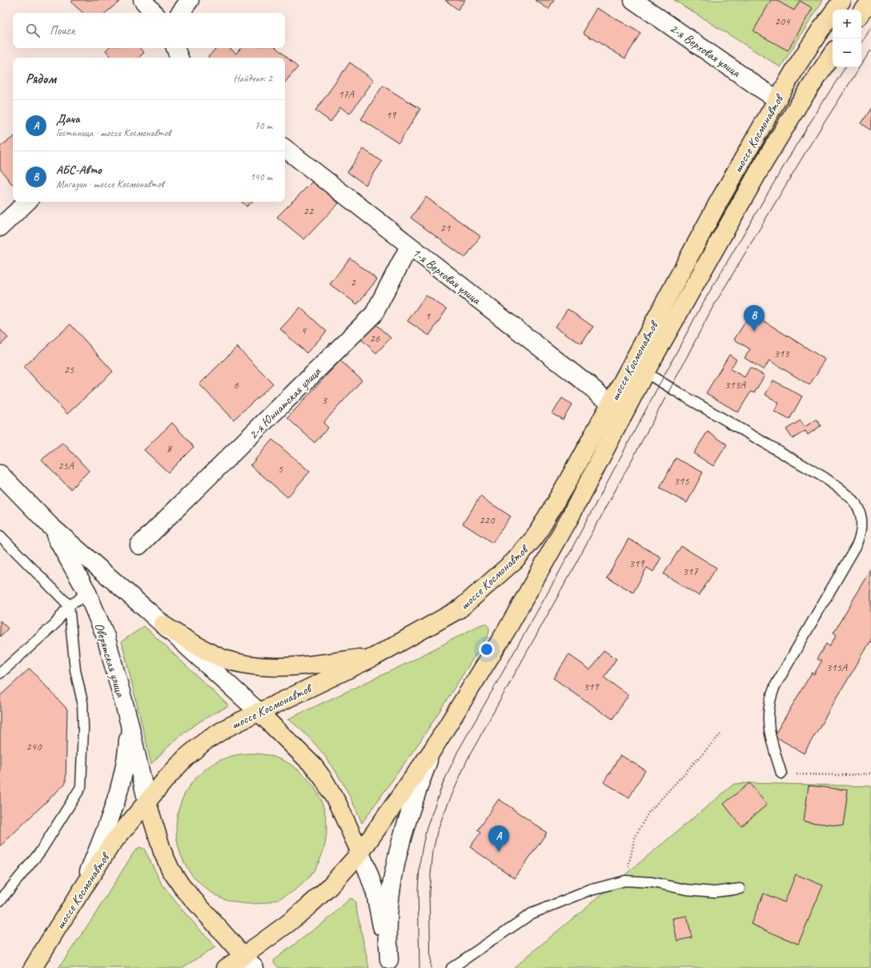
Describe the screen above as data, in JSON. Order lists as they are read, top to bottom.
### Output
{
  "streets": {
    "main road": [
      "2-я Верховая улица",
      "шоссе Космонавтов",
      "1-я Верховая улица",
      "2-я Юннатская улица",
      "Оверятская улица"
    ]
  },
  "crossings": [
    ["2-я Верховая улица", "шоссе Космонавтов"],
    ["шоссе Космонавтов", "1-я Верховая улица"],
    ["шоссе Космонавтов", "Оверятская улица"],
    ["1-я Верховая улица", "2-я Юннатская улица"]
  ],
  "house_numbers": [
    "204",
    "17А",
    "19",
    "22",
    "21",
    "2",
    "1",
    "4",
    "26",
    "313",
    "25",
    "6",
    "313А",
    "3",
    "8",
    "25А",
    "5",
    "315",
    "220",
    "319",
    "317",
    "315А",
    "319",
    "240"
  ],
  "page": {
    "map_buttons": ["+", "−"],
    "search": "Поиск",
    "heading": ["Рядом", "Найдено: 2"],
    "list": [
      {
        "mark": "A",
        "name": "Дача",
        "note": "Гостиница · шоссе Космонавтов",
        "value": "70 m"
      },
      {
        "mark": "B",
        "name": "АБС-Авто",
        "note": "Магазин · шоссе Космонавтов",
        "value": "140 m"
      }
    ],
    "pins": ["B", "A"]
  }
}
